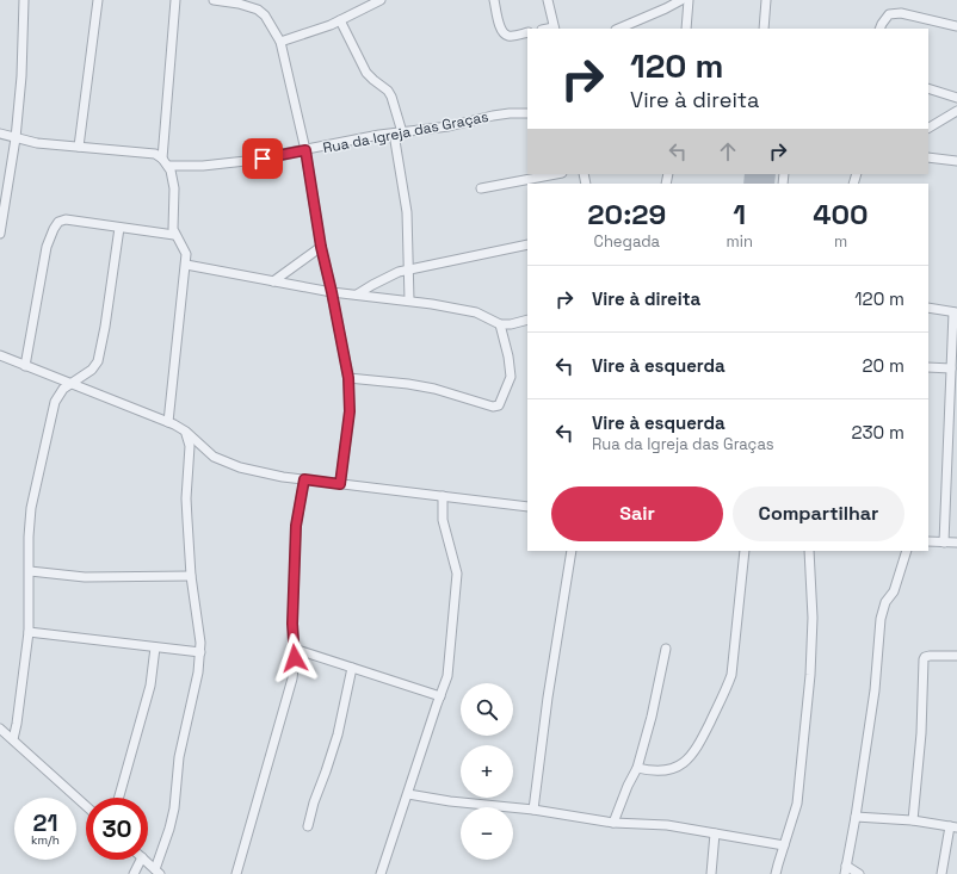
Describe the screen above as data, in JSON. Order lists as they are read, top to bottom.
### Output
{
  "streets": {
    "street": ["Rua da Igreja das Graças"]
  },
  "page": {
    "turn": ["120 m", "Vire à direita"],
    "eta": [
      "20:29",
      "Chegada",
      "1",
      "min",
      "400",
      "m"
    ],
    "list": [
      {
        "name": "Vire à direita",
        "value": "120 m"
      },
      {
        "name": "Vire à esquerda",
        "value": "20 m"
      },
      {
        "name": "Vire à esquerda",
        "note": "Rua da Igreja das Graças",
        "value": "230 m"
      }
    ],
    "buttons": ["Sair", "Compartilhar"],
    "map_buttons": ["+", "−"],
    "speed": "21 km/h",
    "limit": "30"
  }
}
